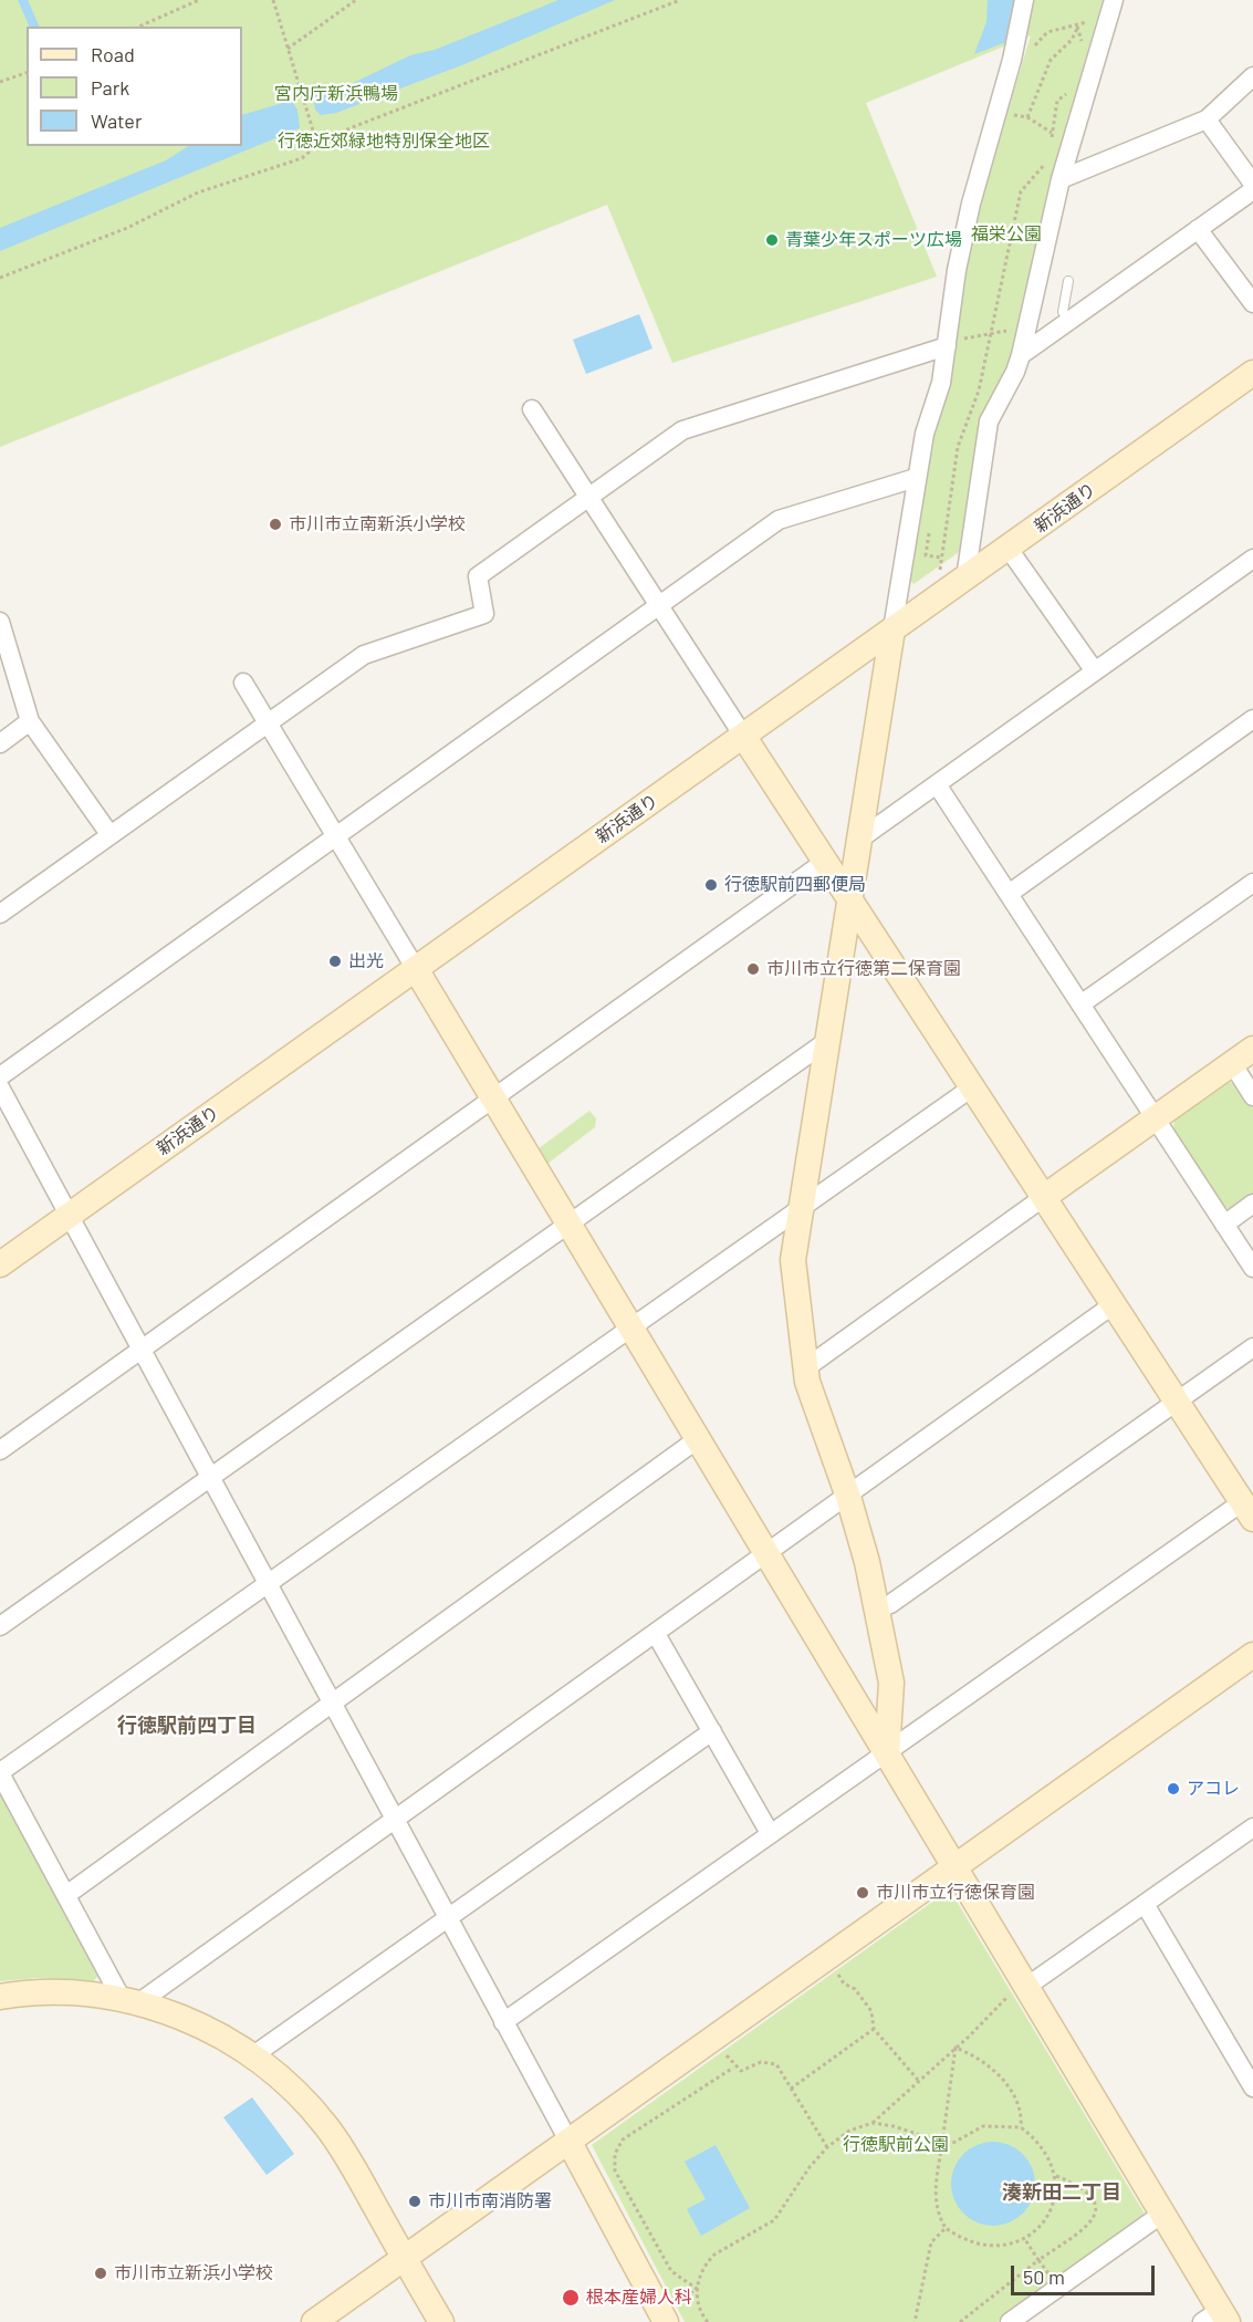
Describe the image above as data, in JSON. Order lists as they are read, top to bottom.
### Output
{
  "streets": {
    "street": ["新浜通り"]
  },
  "districts": ["行徳駅前四丁目", "湊新田二丁目"],
  "parks": [
    "宮内庁新浜鴨場",
    "行徳近郊緑地特別保全地区",
    "福栄公園",
    "行徳駅前公園"
  ],
  "places": [
    "青葉少年スポーツ広場",
    "市川市立南新浜小学校",
    "行徳駅前四郵便局",
    "出光",
    "市川市立行徳第二保育園",
    "アコレ",
    "市川市立行徳保育園",
    "市川市南消防署",
    "市川市立新浜小学校",
    "根本産婦人科"
  ],
  "legend": ["Road", "Park", "Water"],
  "scale_bar": "50 m"
}
